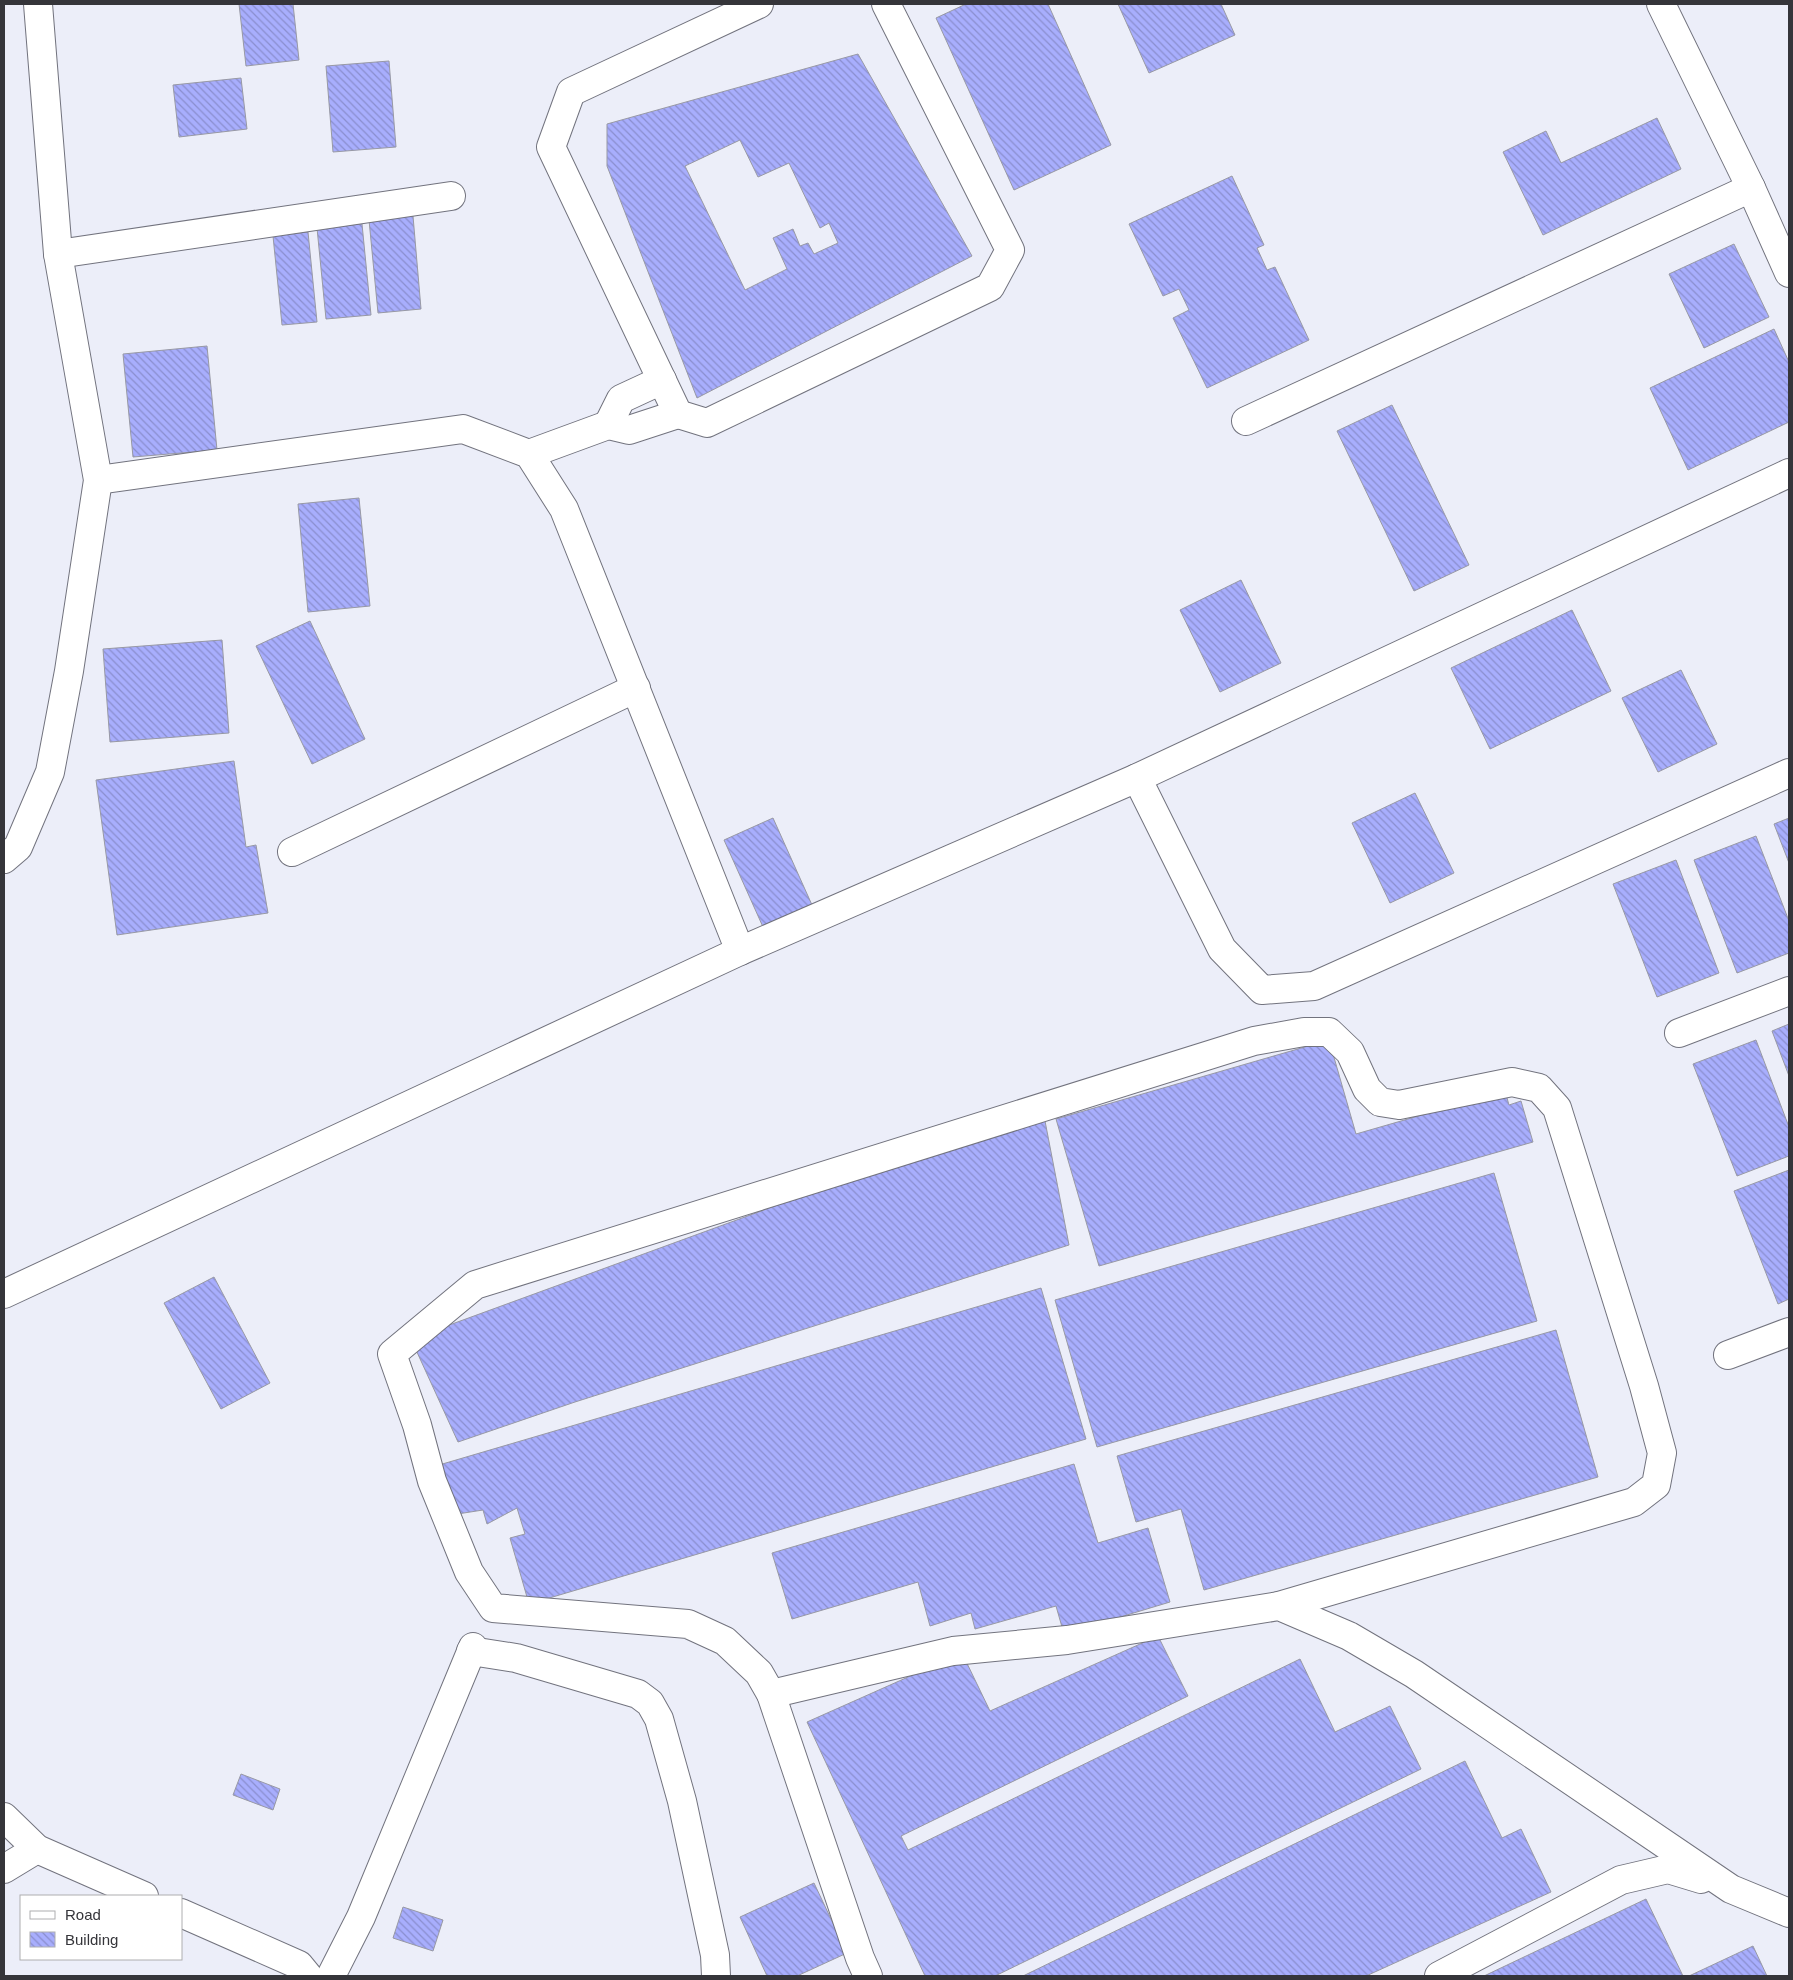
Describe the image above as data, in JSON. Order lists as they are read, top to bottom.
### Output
{
  "legend": ["Road", "Building"]
}
